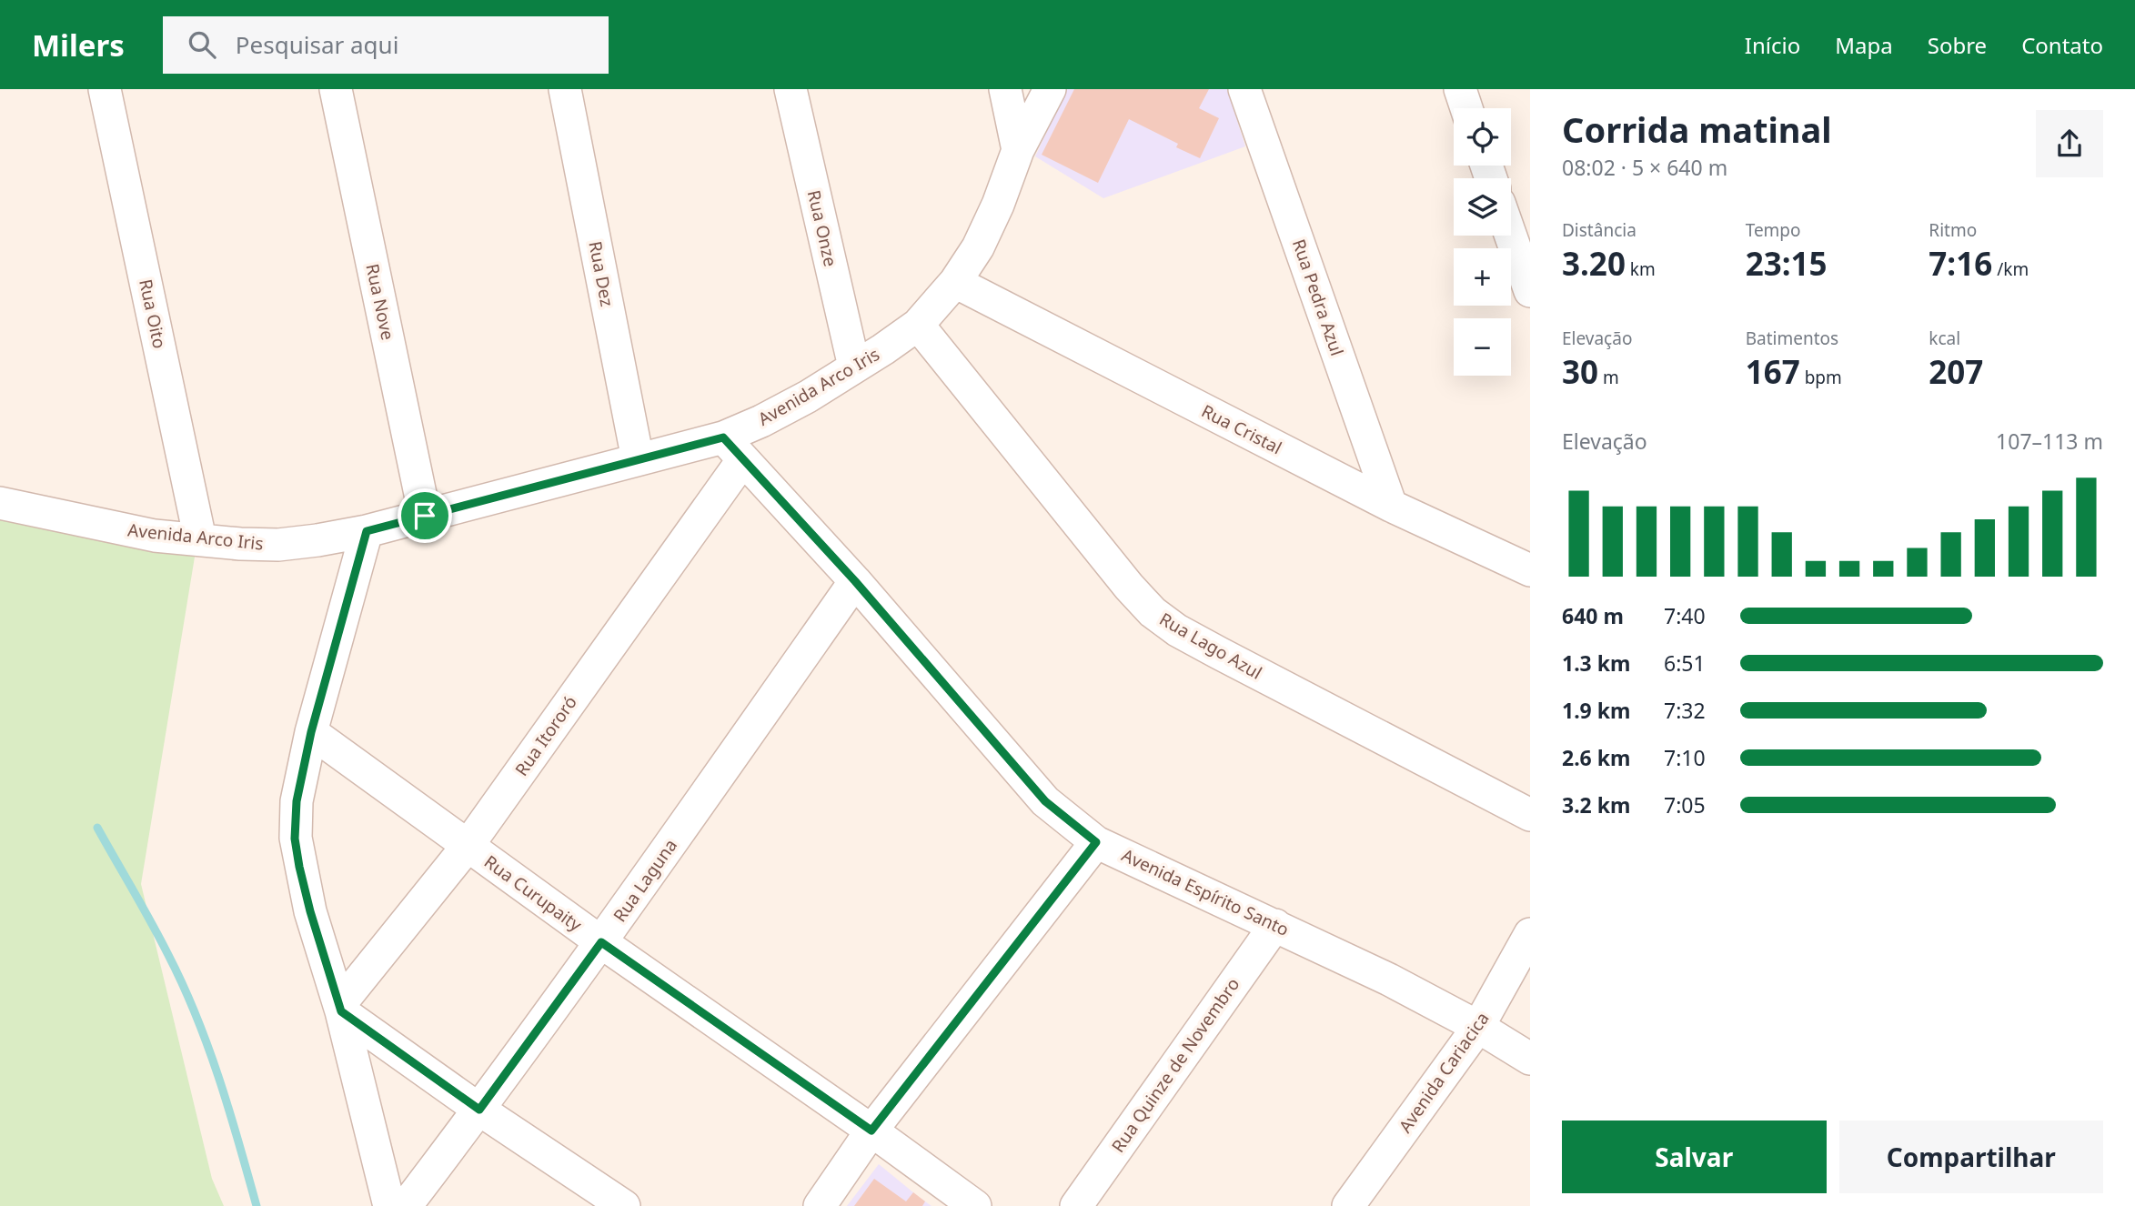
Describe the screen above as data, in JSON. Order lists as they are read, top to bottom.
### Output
{
  "streets": {
    "street": [
      "Rua Onze",
      "Rua Dez",
      "Rua Pedra Azul",
      "Rua Nove",
      "Rua Oito",
      "Avenida Arco Iris",
      "Rua Cristal",
      "Rua Lago Azul",
      "Rua Itororó",
      "Rua Laguna",
      "Avenida Espírito Santo",
      "Rua Curupaity",
      "Rua Quinze de Novembro",
      "Avenida Cariacica"
    ]
  },
  "crossings": [
    ["Rua Onze", "Avenida Arco Iris"],
    ["Rua Dez", "Avenida Arco Iris"],
    ["Rua Pedra Azul", "Rua Cristal"],
    ["Rua Nove", "Avenida Arco Iris"],
    ["Rua Oito", "Avenida Arco Iris"],
    ["Avenida Arco Iris", "Rua Cristal"],
    ["Avenida Arco Iris", "Rua Lago Azul"],
    ["Avenida Arco Iris", "Rua Itororó"],
    ["Avenida Arco Iris", "Avenida Espírito Santo"],
    ["Rua Itororó", "Avenida Espírito Santo"],
    ["Rua Itororó", "Rua Curupaity"],
    ["Rua Laguna", "Avenida Espírito Santo"],
    ["Rua Laguna", "Rua Curupaity"],
    ["Avenida Espírito Santo", "Rua Quinze de Novembro"],
    ["Avenida Espírito Santo", "Avenida Cariacica"]
  ],
  "page": {
    "header": "Milers",
    "search": "Pesquisar aqui",
    "nav": [
      "Início",
      "Mapa",
      "Sobre",
      "Contato"
    ],
    "heading": ["Corrida matinal", "08:02 · 5 × 640 m"],
    "map_buttons": ["+", "−"],
    "stats": [
      ["Distância", "3.20 km"],
      ["Tempo", "23:15"],
      ["Ritmo", "7:16 /km"],
      ["Elevação", "30 m"],
      ["Batimentos", "167 bpm"],
      ["kcal", "207"]
    ],
    "chart": ["Elevação", "107–113 m"],
    "list": [
      {
        "name": "640 m",
        "note": "7:40"
      },
      {
        "name": "1.3 km",
        "note": "6:51"
      },
      {
        "name": "1.9 km",
        "note": "7:32"
      },
      {
        "name": "2.6 km",
        "note": "7:10"
      },
      {
        "name": "3.2 km",
        "note": "7:05"
      }
    ],
    "buttons": ["Salvar", "Compartilhar"]
  }
}
